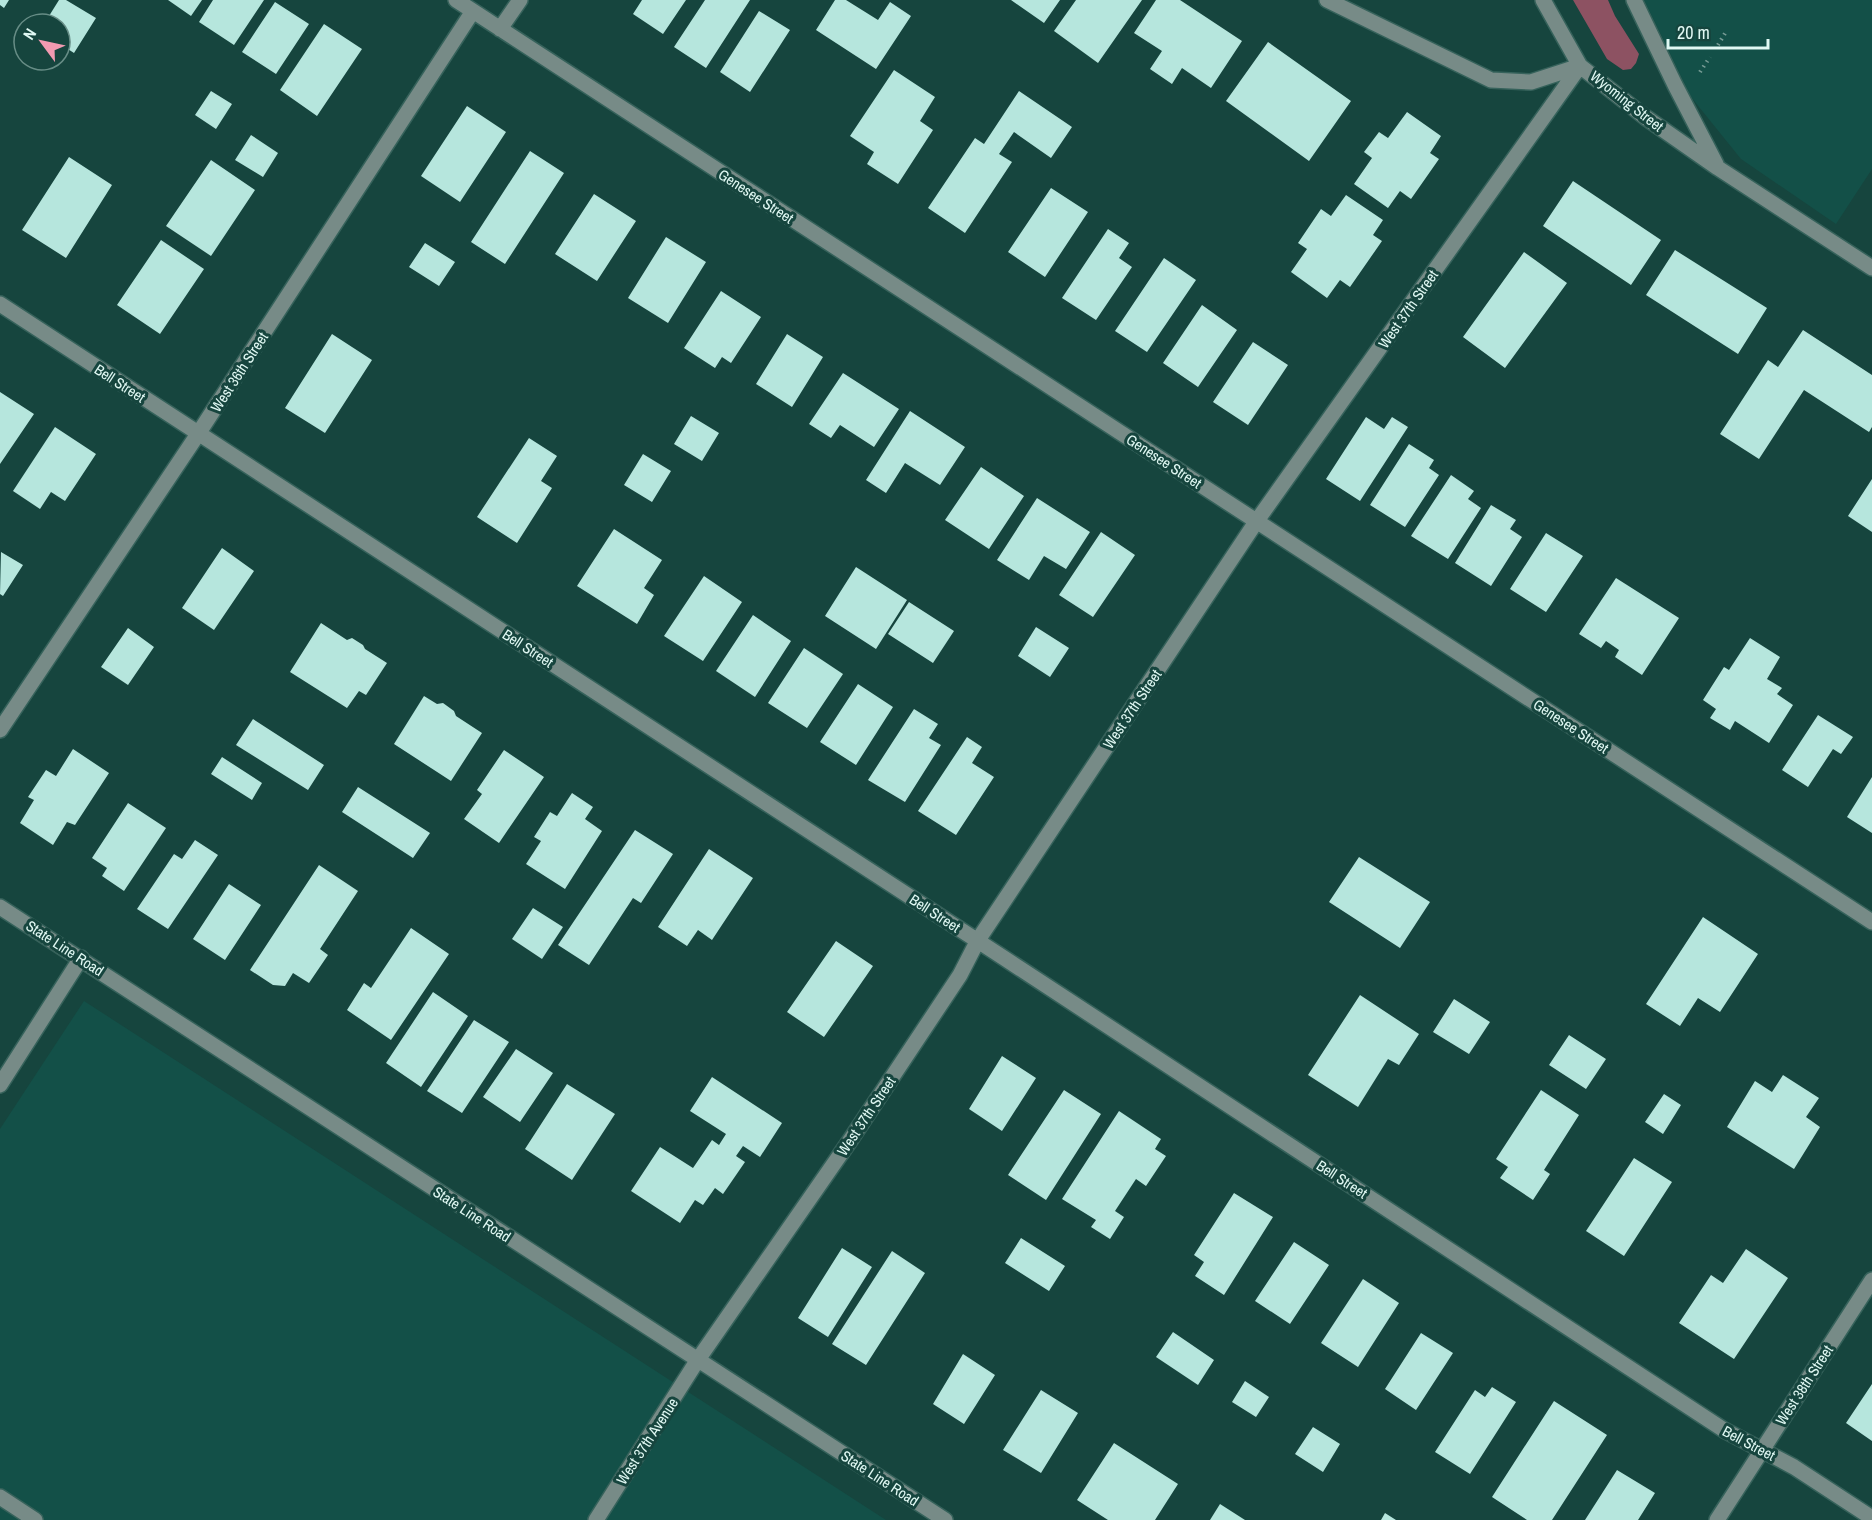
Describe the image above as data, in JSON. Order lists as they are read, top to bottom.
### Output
{
  "streets": {
    "street": [
      "Wyoming Street",
      "Genesee Street",
      "West 37th Street",
      "West 36th Street",
      "Bell Street",
      "State Line Road",
      "West 38th Street",
      "West 37th Avenue"
    ]
  },
  "crossings": [
    ["Wyoming Street", "West 37th Street"],
    ["Genesee Street", "West 37th Street"],
    ["Genesee Street", "West 36th Street"],
    ["West 37th Street", "Bell Street"],
    ["West 37th Street", "State Line Road"],
    ["West 37th Street", "West 37th Avenue"],
    ["West 36th Street", "Bell Street"],
    ["Bell Street", "West 38th Street"],
    ["State Line Road", "West 37th Avenue"]
  ],
  "scale_bar": "20 m",
  "north": "top left"
}
